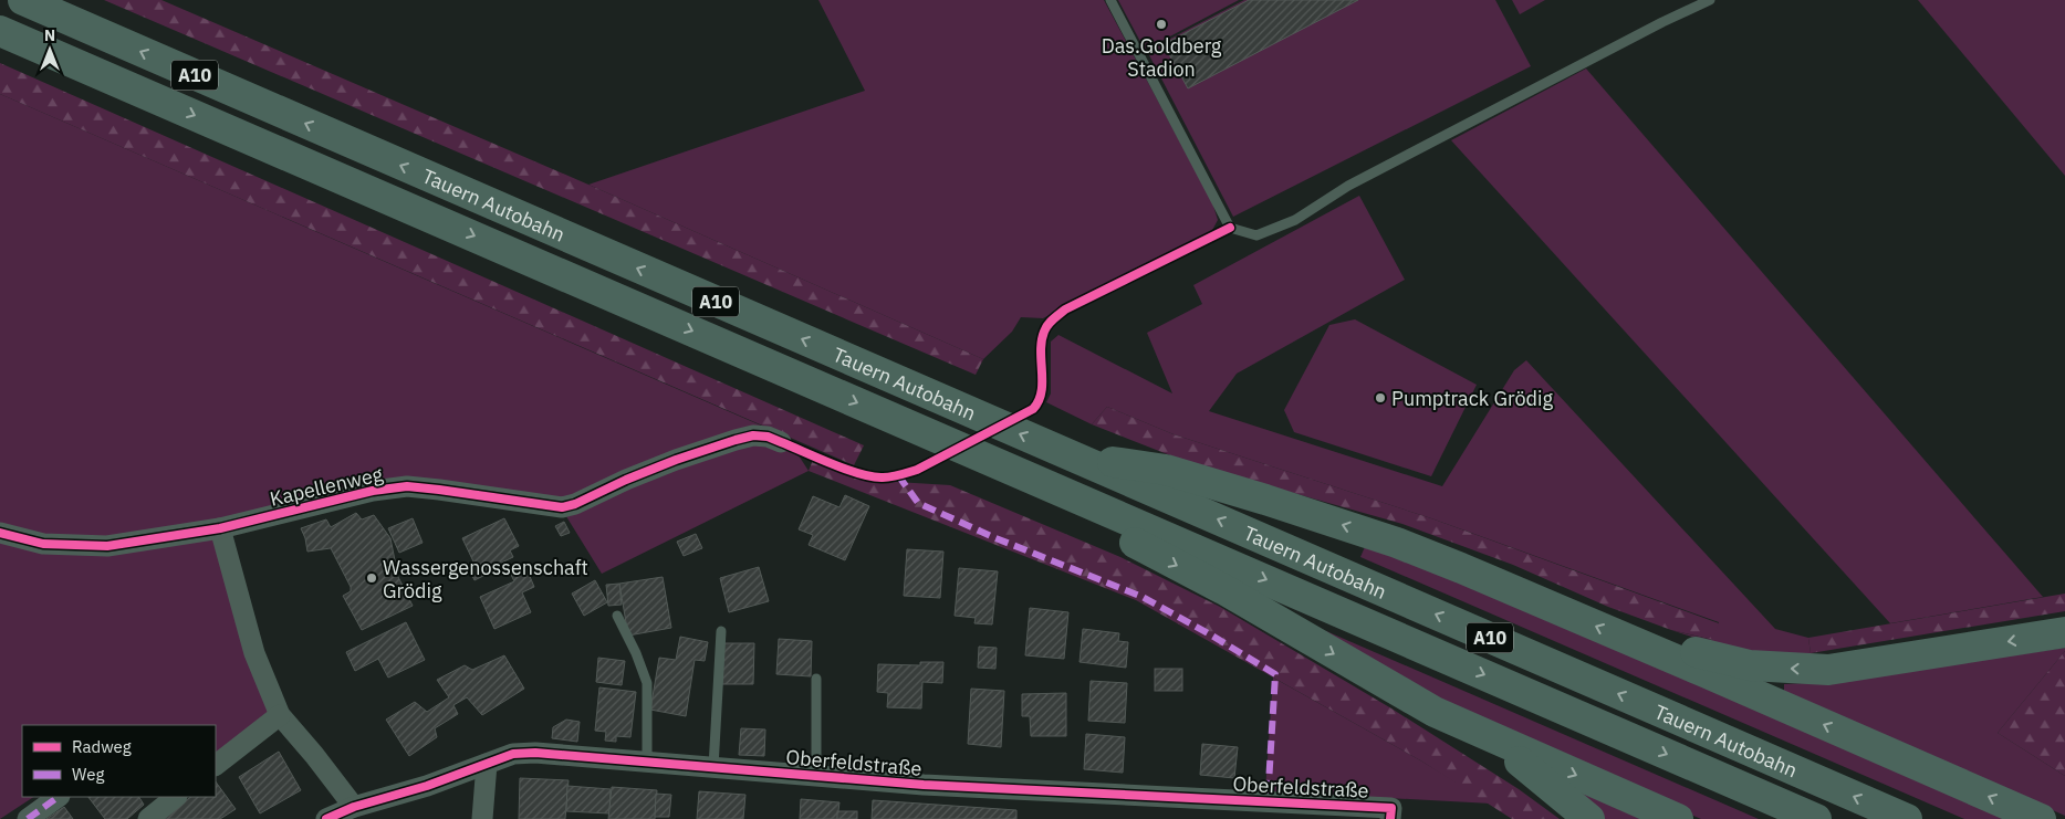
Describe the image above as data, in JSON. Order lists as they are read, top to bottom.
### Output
{
  "streets": {
    "highway": ["A10", "Tauern Autobahn"],
    "street": ["Kapellenweg", "Oberfeldstraße"]
  },
  "places": ["Das.Goldberg Stadion", "Pumptrack Grödig", "Wassergenossenschaft Grödig"],
  "legend": ["Radweg", "Weg"],
  "north": "top"
}
